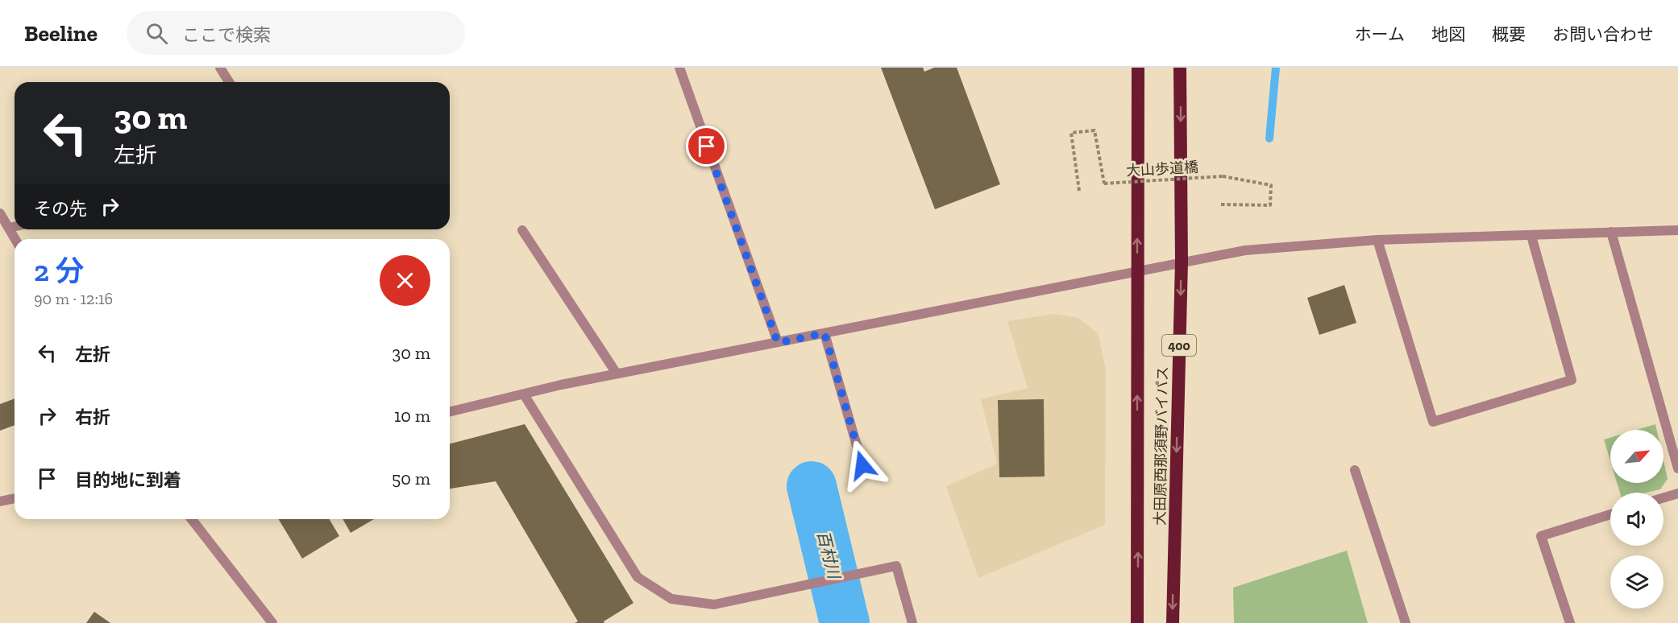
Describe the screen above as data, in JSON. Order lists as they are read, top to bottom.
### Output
{
  "streets": {
    "highway": ["400", "大田原西那須野バイパス"],
    "path": ["大山歩道橋"]
  },
  "water": ["百村川"],
  "north": "top right",
  "page": {
    "header": "Beeline",
    "search": "ここで検索",
    "nav": [
      "ホーム",
      "地図",
      "概要",
      "お問い合わせ"
    ],
    "turn": ["30 m", "左折"],
    "then": "その先",
    "heading": ["2 分", "90 m · 12:16"],
    "list": [
      {
        "name": "左折",
        "value": "30 m"
      },
      {
        "name": "右折",
        "value": "10 m"
      },
      {
        "name": "目的地に到着",
        "value": "50 m"
      }
    ]
  }
}
